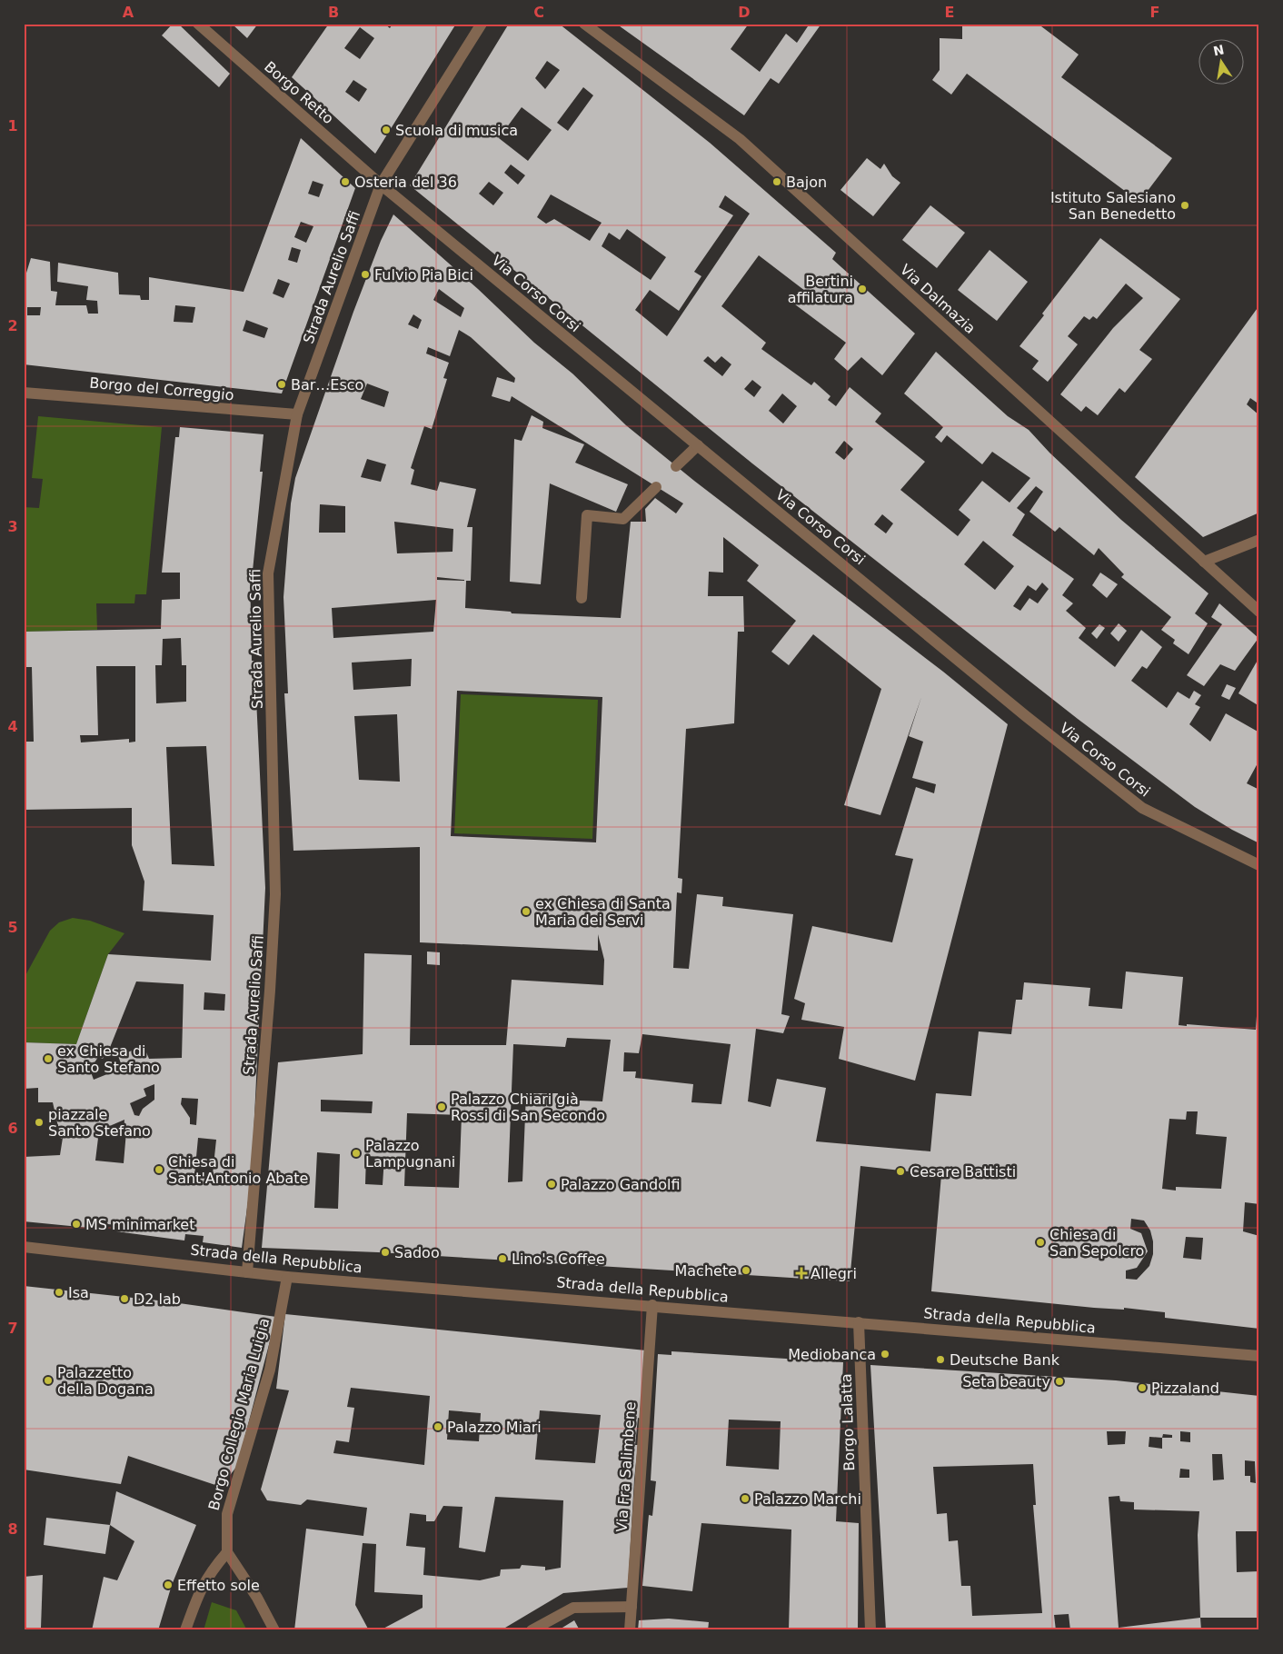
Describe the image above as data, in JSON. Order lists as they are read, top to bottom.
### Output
{
  "streets": {
    "street": [
      "Borgo Retto",
      "Strada Aurelio Saffi",
      "Via Corso Corsi",
      "Via Dalmazia",
      "Borgo del Correggio",
      "Strada della Repubblica",
      "Borgo Collegio Maria Luigia",
      "Borgo Lalatta",
      "Via Fra Salimbene"
    ]
  },
  "crossings": [
    ["Borgo Retto", "Strada Aurelio Saffi"],
    ["Borgo Retto", "Via Corso Corsi"],
    ["Strada Aurelio Saffi", "Via Corso Corsi"],
    ["Strada Aurelio Saffi", "Borgo del Correggio"],
    ["Strada Aurelio Saffi", "Strada della Repubblica"],
    ["Strada della Repubblica", "Borgo Collegio Maria Luigia"],
    ["Strada della Repubblica", "Borgo Lalatta"],
    ["Strada della Repubblica", "Via Fra Salimbene"]
  ],
  "places": {
    "other": [
      "Scuola di musica",
      "Osteria del 36",
      "Bajon",
      "Istituto Salesiano San Benedetto",
      "Fulvio Pia Bici",
      "Bertini affilatura",
      "Bar…Esco",
      "ex Chiesa di Santa Maria dei Servi",
      "ex Chiesa di Santo Stefano",
      "Palazzo Chiari già Rossi di San Secondo",
      "piazzale Santo Stefano",
      "Palazzo Lampugnani",
      "Chiesa di Sant'Antonio Abate",
      "Cesare Battisti",
      "Palazzo Gandolfi",
      "MS minimarket",
      "Chiesa di San Sepolcro",
      "Sadoo",
      "Lino's Coffee",
      "Machete",
      "Isa",
      "D2 lab",
      "Mediobanca",
      "Deutsche Bank",
      "Palazzetto della Dogana",
      "Seta beauty",
      "Pizzaland",
      "Palazzo Miari",
      "Palazzo Marchi",
      "Effetto sole"
    ],
    "health": ["Allegri"]
  },
  "north": "top",
  "grid": {
    "columns": [
      "A",
      "B",
      "C",
      "D",
      "E",
      "F"
    ],
    "rows": [
      "1",
      "2",
      "3",
      "4",
      "5",
      "6",
      "7",
      "8"
    ]
  }
}
